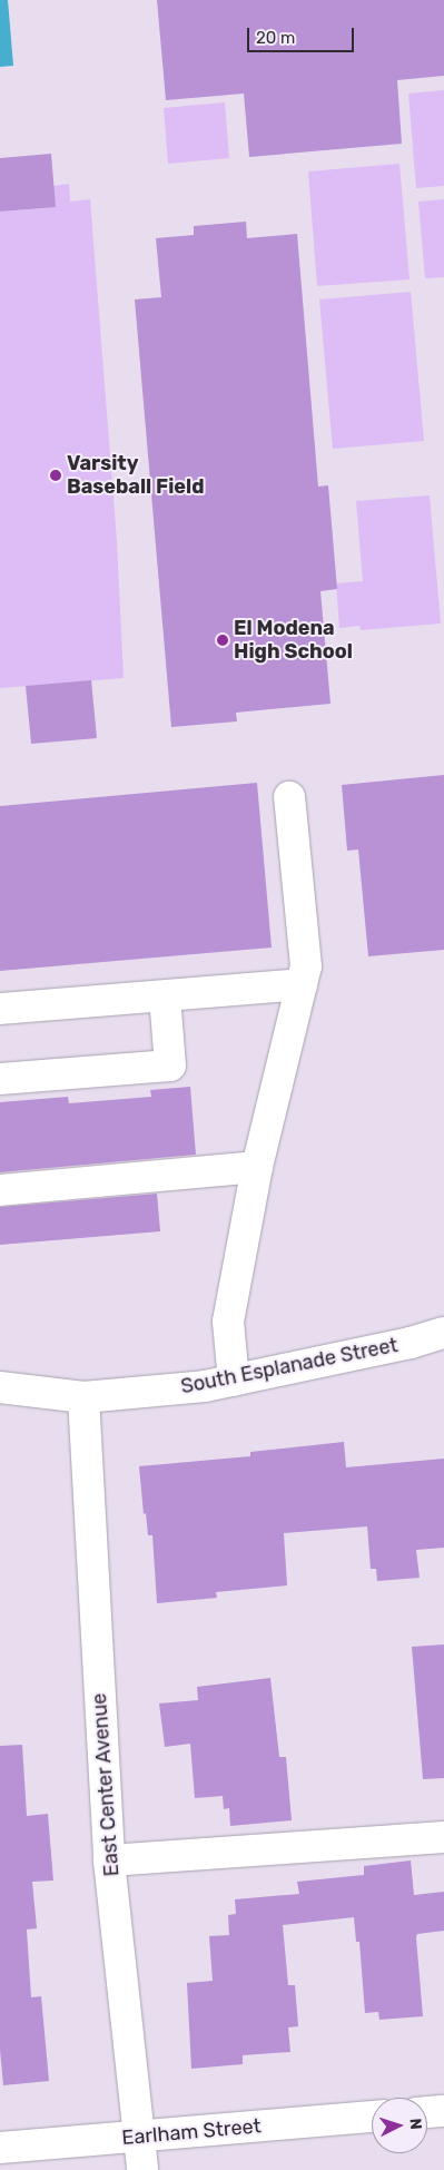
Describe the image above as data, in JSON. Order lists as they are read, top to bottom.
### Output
{
  "streets": {
    "street": ["South Esplanade Street", "East Center Avenue", "Earlham Street"]
  },
  "crossings": [
    ["South Esplanade Street", "East Center Avenue"],
    ["East Center Avenue", "Earlham Street"]
  ],
  "places": ["Varsity Baseball Field", "El Modena High School"],
  "scale_bar": "20 m",
  "north": "right"
}
